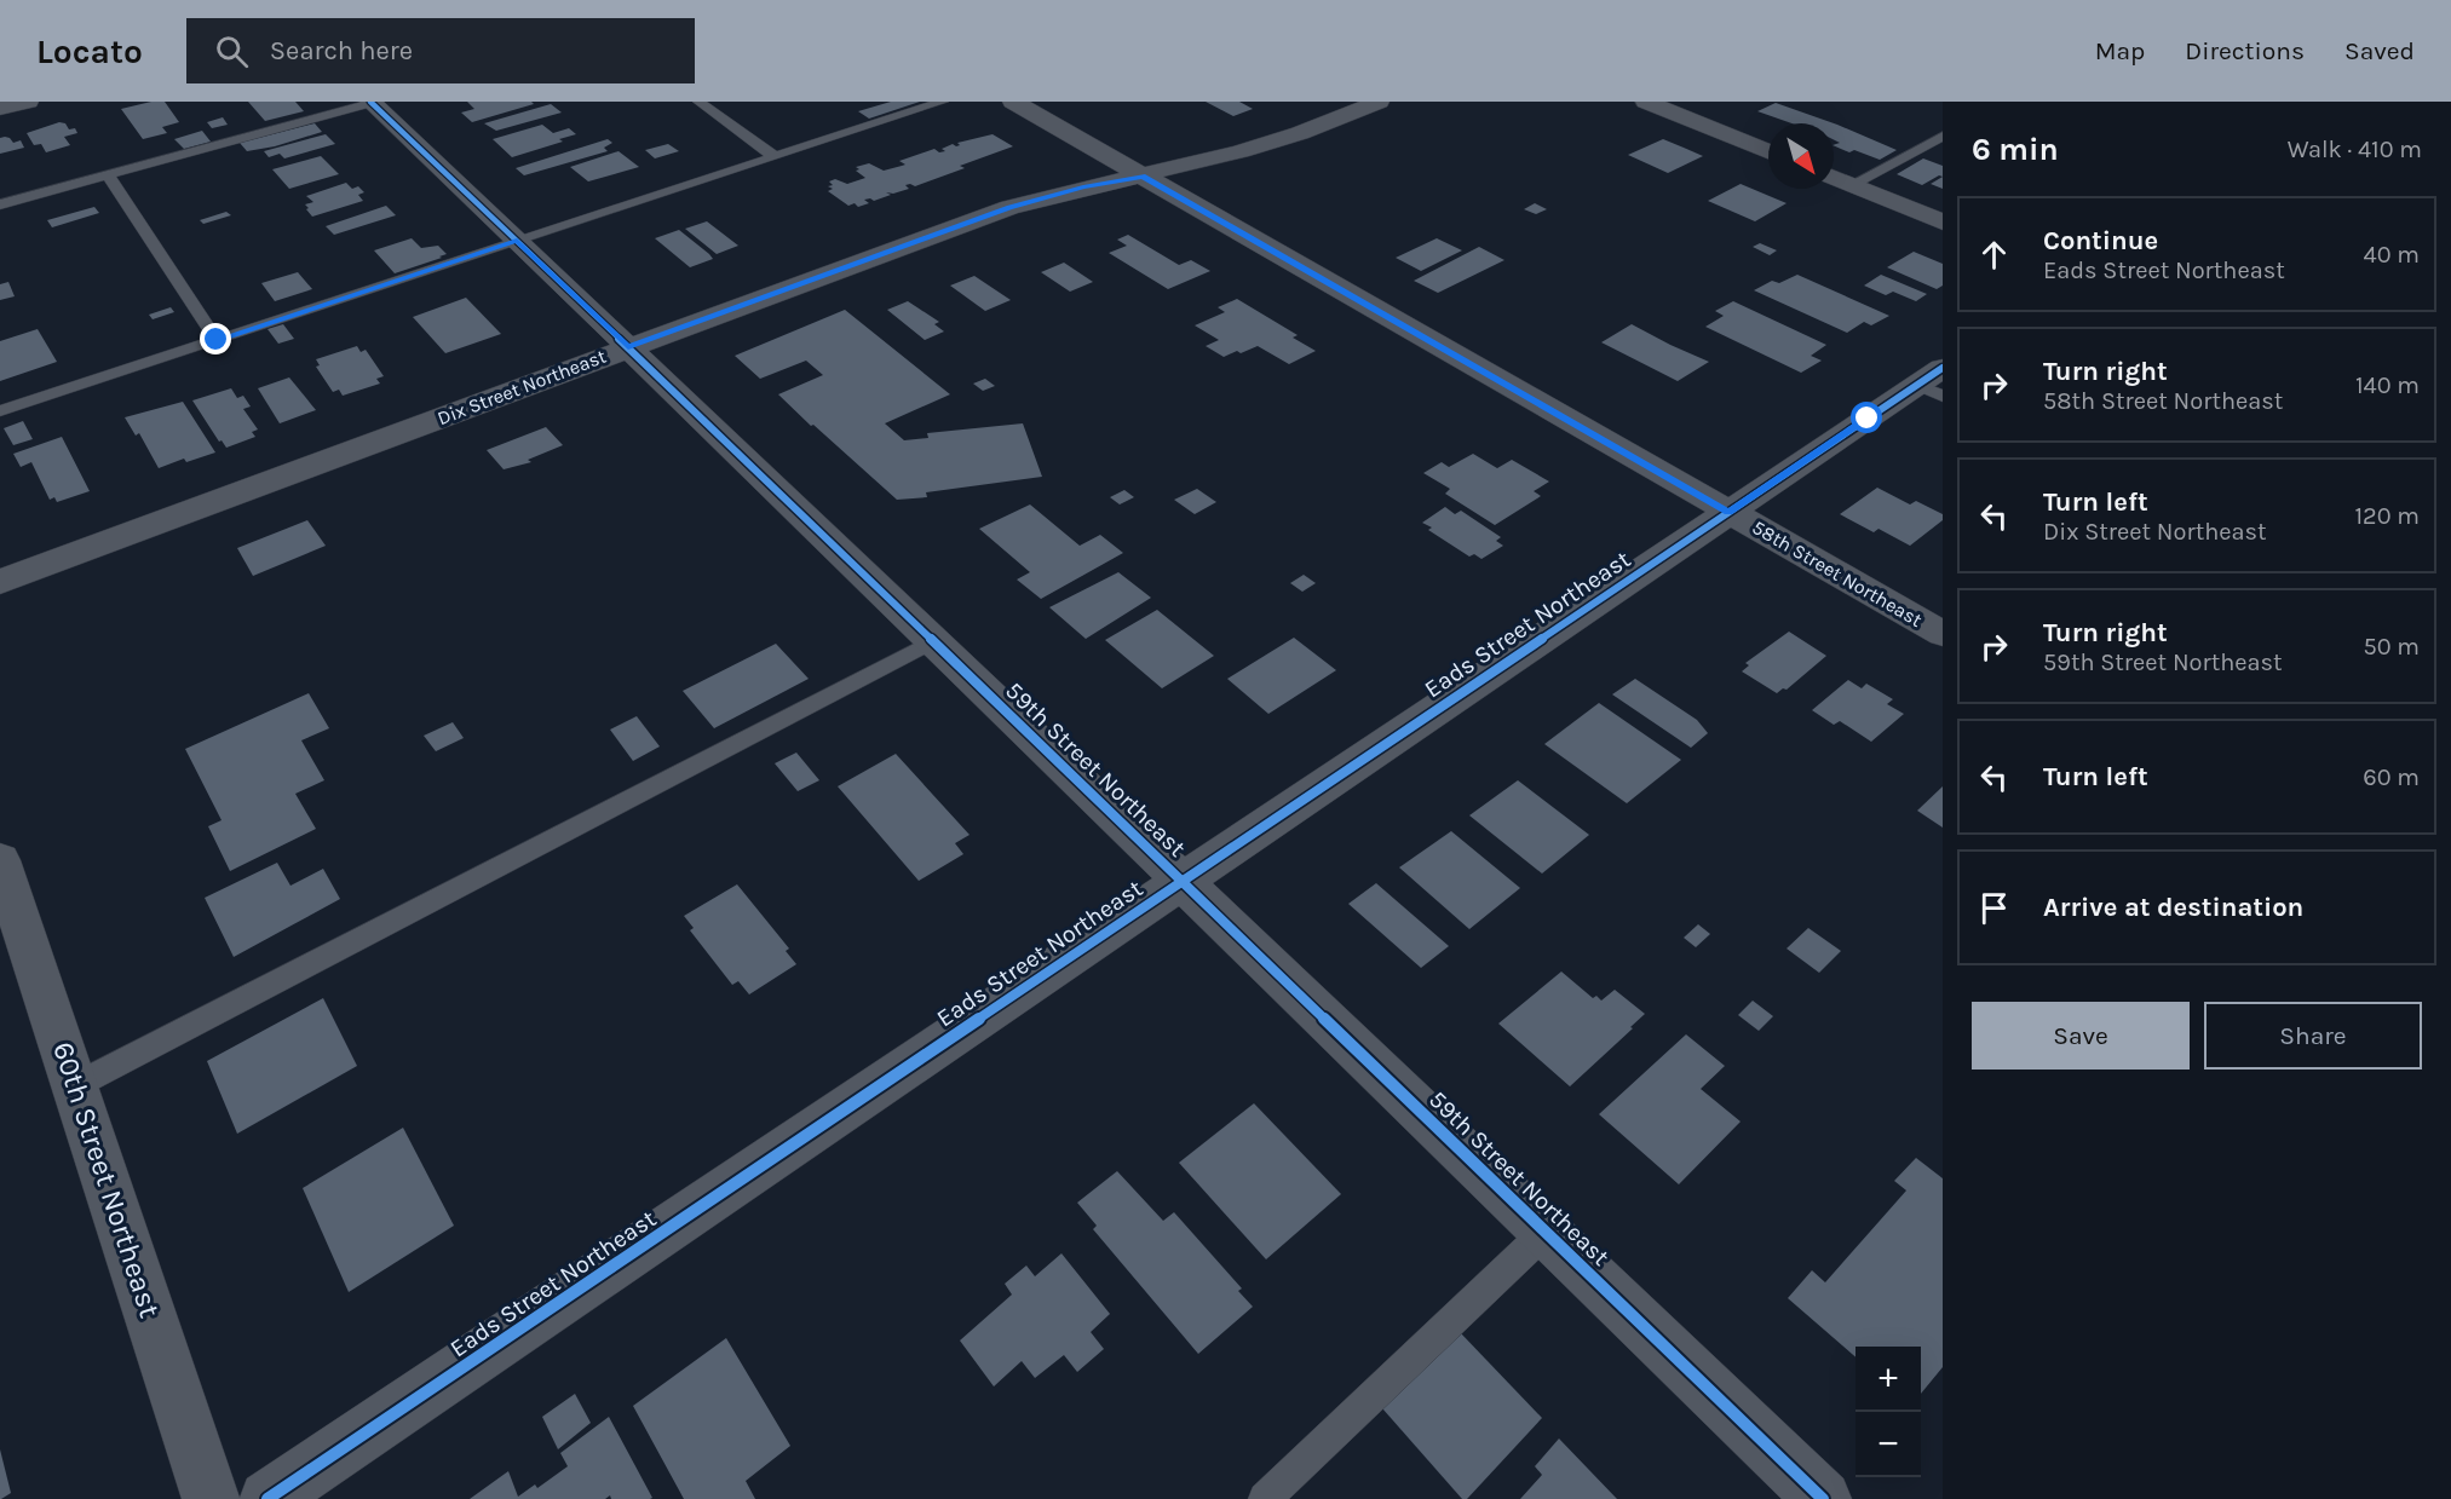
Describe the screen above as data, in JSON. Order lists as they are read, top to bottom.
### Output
{
  "streets": {
    "street": [
      "Dix Street Northeast",
      "58th Street Northeast",
      "Eads Street Northeast",
      "59th Street Northeast",
      "60th Street Northeast"
    ]
  },
  "crossings": [
    ["Dix Street Northeast", "58th Street Northeast"],
    ["Dix Street Northeast", "59th Street Northeast"],
    ["58th Street Northeast", "Eads Street Northeast"],
    ["Eads Street Northeast", "59th Street Northeast"]
  ],
  "north": "bottom right",
  "page": {
    "header": "Locato",
    "search": "Search here",
    "nav": ["Map", "Directions", "Saved"],
    "heading": ["6 min", "Walk · 410 m"],
    "list": [
      ["Continue", "Eads Street Northeast", "40 m"],
      ["Turn right", "58th Street Northeast", "140 m"],
      ["Turn left", "Dix Street Northeast", "120 m"],
      ["Turn right", "59th Street Northeast", "50 m"],
      ["Turn left", "60 m"],
      "Arrive at destination"
    ],
    "buttons": ["Save", "Share"],
    "map_buttons": ["+", "−"]
  }
}
